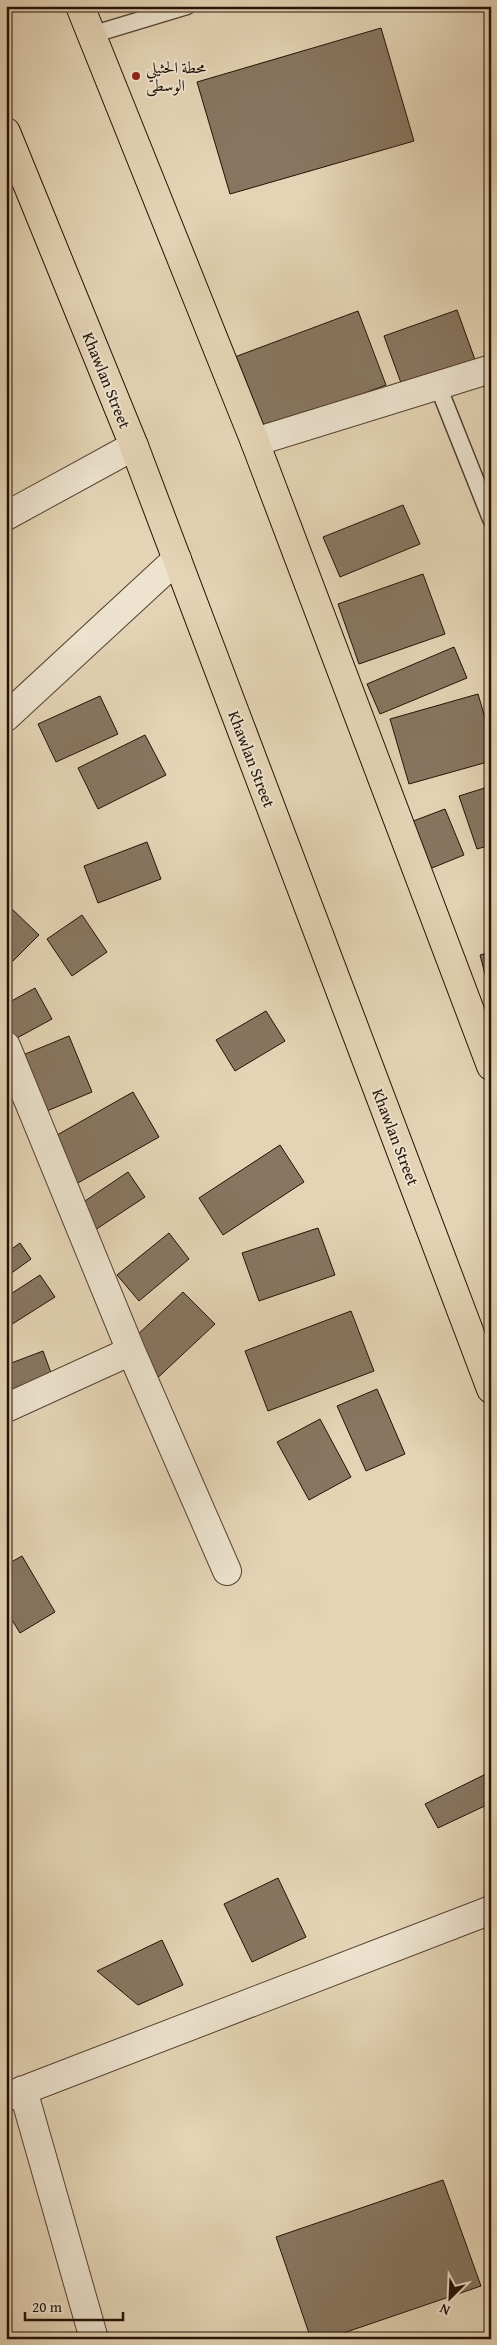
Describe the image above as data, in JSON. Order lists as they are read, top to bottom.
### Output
{
  "streets": {
    "main road": ["Khawlan Street"]
  },
  "places": ["محطة الحثيلي الوسطى"],
  "scale_bar": "20 m",
  "north": "bottom left"
}
